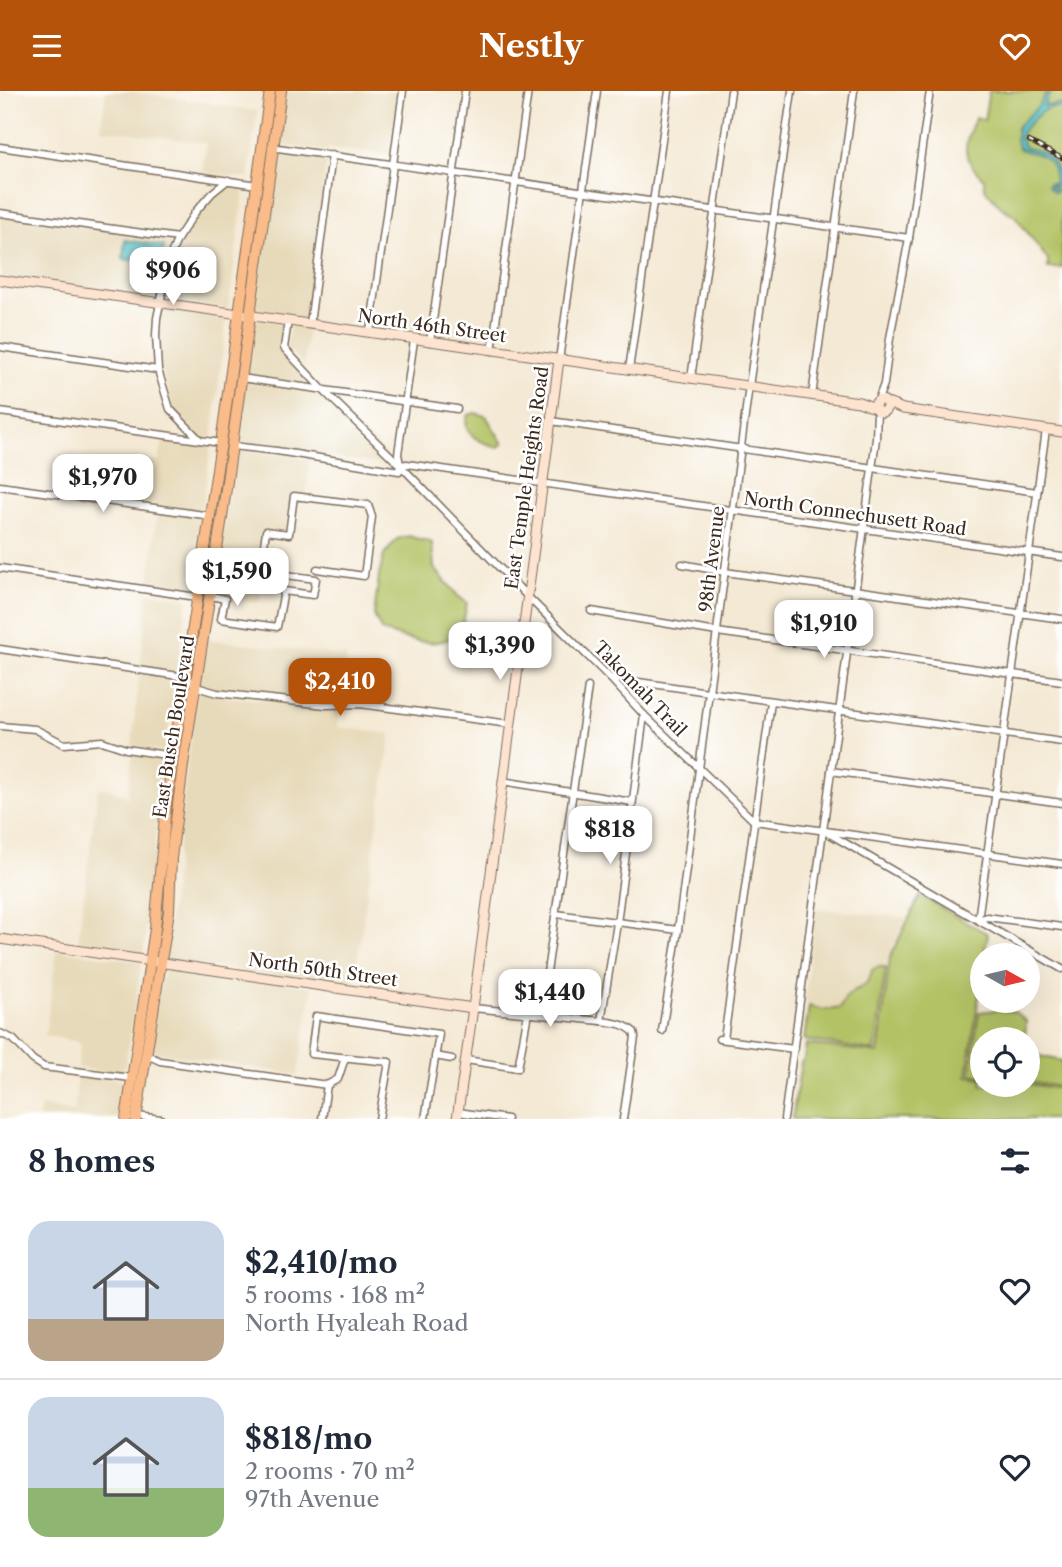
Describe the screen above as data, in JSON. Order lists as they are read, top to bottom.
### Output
{
  "streets": {
    "main road": ["East Busch Boulevard"],
    "street": [
      "North 46th Street",
      "East Temple Heights Road",
      "North Connechusett Road",
      "98th Avenue",
      "Takomah Trail",
      "North 50th Street"
    ]
  },
  "crossings": [
    ["North 46th Street", "East Temple Heights Road"],
    ["North 46th Street", "98th Avenue"],
    ["North 46th Street", "Takomah Trail"],
    ["North 46th Street", "East Busch Boulevard"],
    ["East Temple Heights Road", "North Connechusett Road"],
    ["East Temple Heights Road", "Takomah Trail"],
    ["East Temple Heights Road", "North 50th Street"],
    ["North Connechusett Road", "98th Avenue"],
    ["North Connechusett Road", "Takomah Trail"],
    ["North Connechusett Road", "East Busch Boulevard"],
    ["98th Avenue", "Takomah Trail"],
    ["East Busch Boulevard", "North 50th Street"]
  ],
  "north": "right",
  "page": {
    "header": "Nestly",
    "price": [
      "$906",
      "$1,970",
      "$1,590",
      "$1,910",
      "$1,390",
      "$2,410",
      "$818",
      "$1,440"
    ],
    "heading": "8 homes",
    "list": [
      {
        "name": "$2,410/mo",
        "note": "5 rooms · 168 m² · North Hyaleah Road"
      },
      {
        "name": "$818/mo",
        "note": "2 rooms · 70 m² · 97th Avenue"
      }
    ]
  }
}
